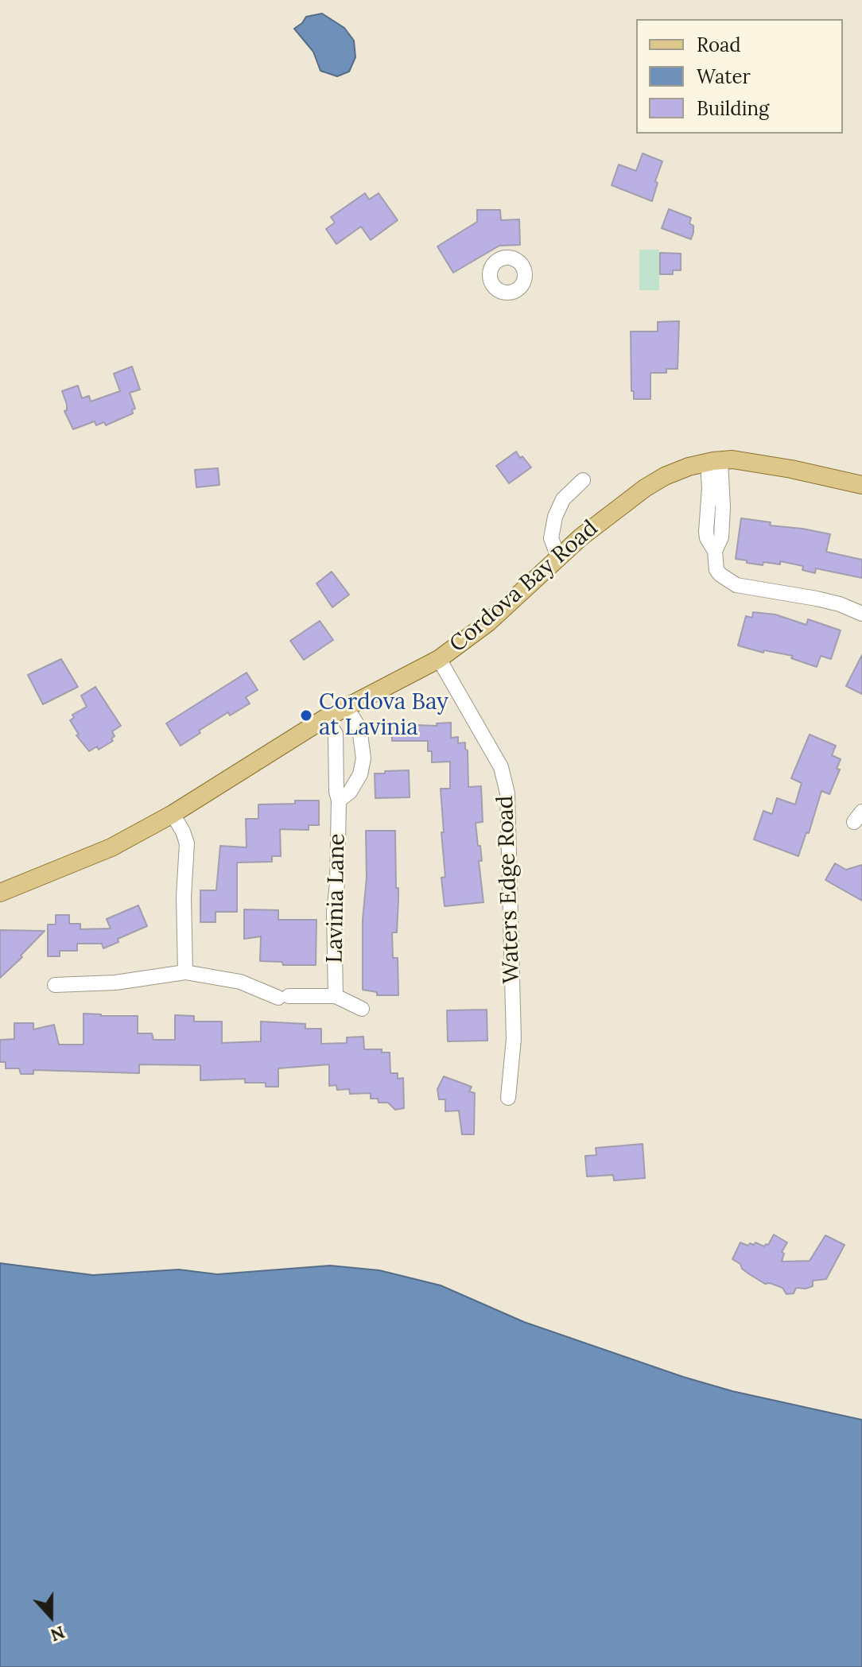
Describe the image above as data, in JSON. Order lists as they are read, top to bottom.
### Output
{
  "streets": {
    "main road": ["Cordova Bay Road"],
    "street": ["Waters Edge Road", "Lavinia Lane"]
  },
  "crossings": [
    ["Cordova Bay Road", "Waters Edge Road"],
    ["Cordova Bay Road", "Lavinia Lane"]
  ],
  "places": ["Cordova Bay at Lavinia"],
  "legend": ["Road", "Water", "Building"],
  "north": "bottom"
}
